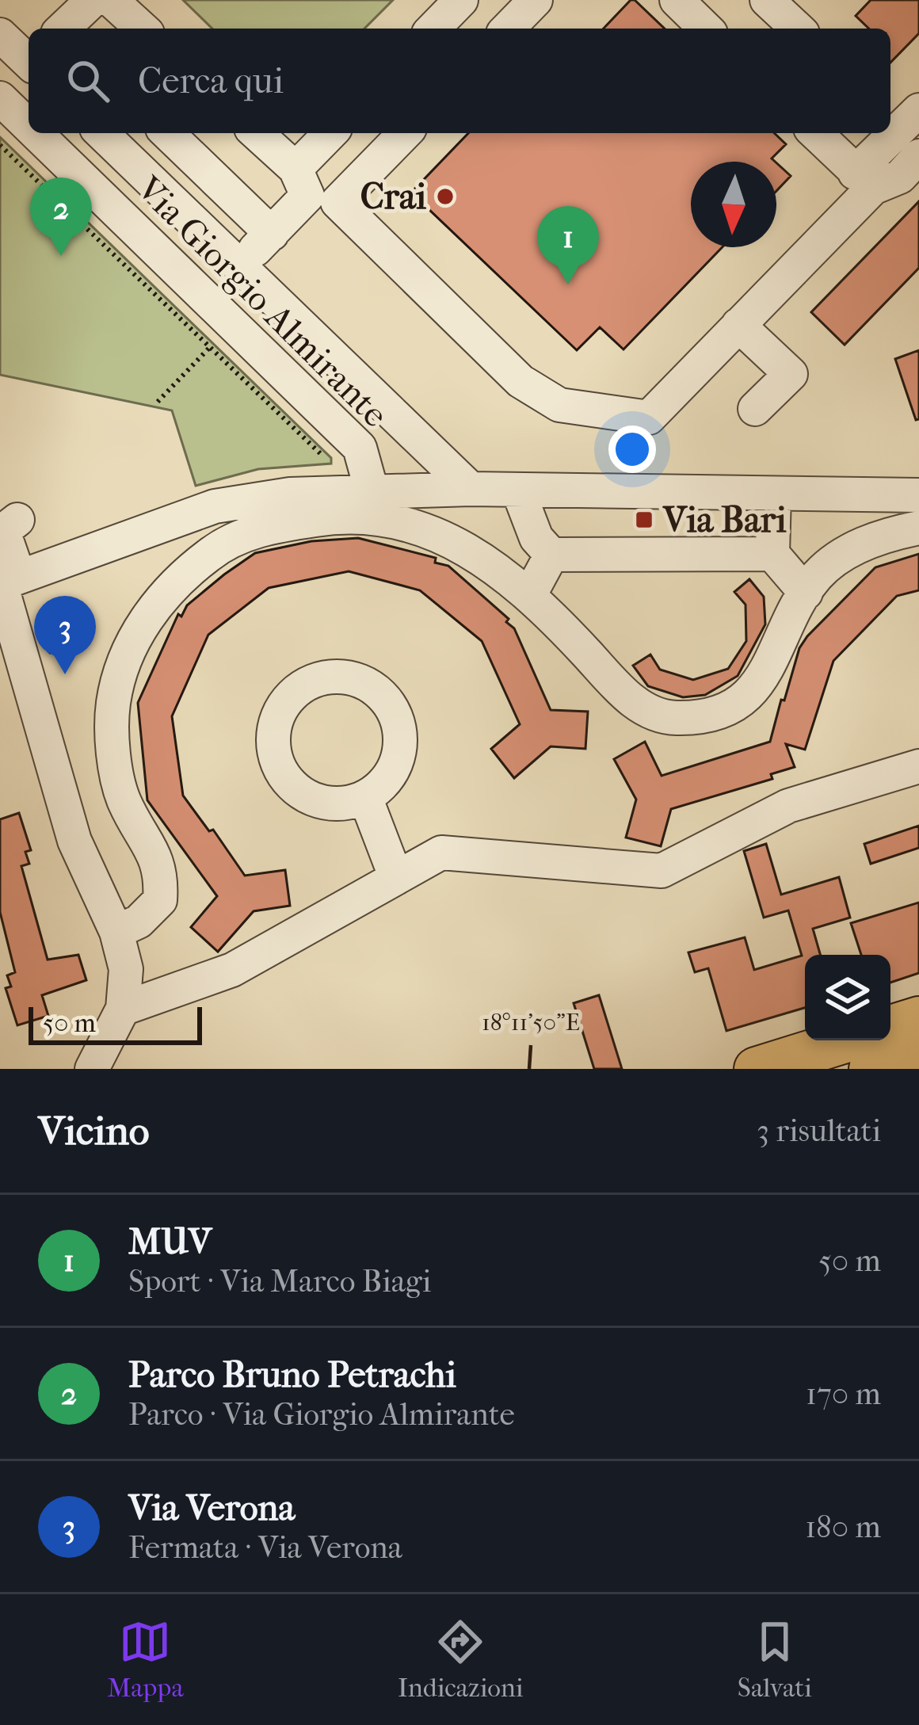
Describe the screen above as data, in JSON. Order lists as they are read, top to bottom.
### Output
{
  "streets": {
    "street": ["Via Giorgio Almirante"]
  },
  "places": {
    "other": ["Crai"],
    "transit": ["Via Bari"]
  },
  "scale_bar": "50 m",
  "north": "bottom",
  "page": {
    "search": "Cerca qui",
    "pins": ["2", "1", "3"],
    "scale": "50 m",
    "heading": ["Vicino", "3 risultati"],
    "list": [
      {
        "mark": "1",
        "name": "MUV",
        "note": "Sport · Via Marco Biagi",
        "value": "50 m"
      },
      {
        "mark": "2",
        "name": "Parco Bruno Petrachi",
        "note": "Parco · Via Giorgio Almirante",
        "value": "170 m"
      },
      {
        "mark": "3",
        "name": "Via Verona",
        "note": "Fermata · Via Verona",
        "value": "180 m"
      }
    ],
    "nav": ["Mappa", "Indicazioni", "Salvati"]
  },
  "coordinates": ["18°11'50\"E"]
}
